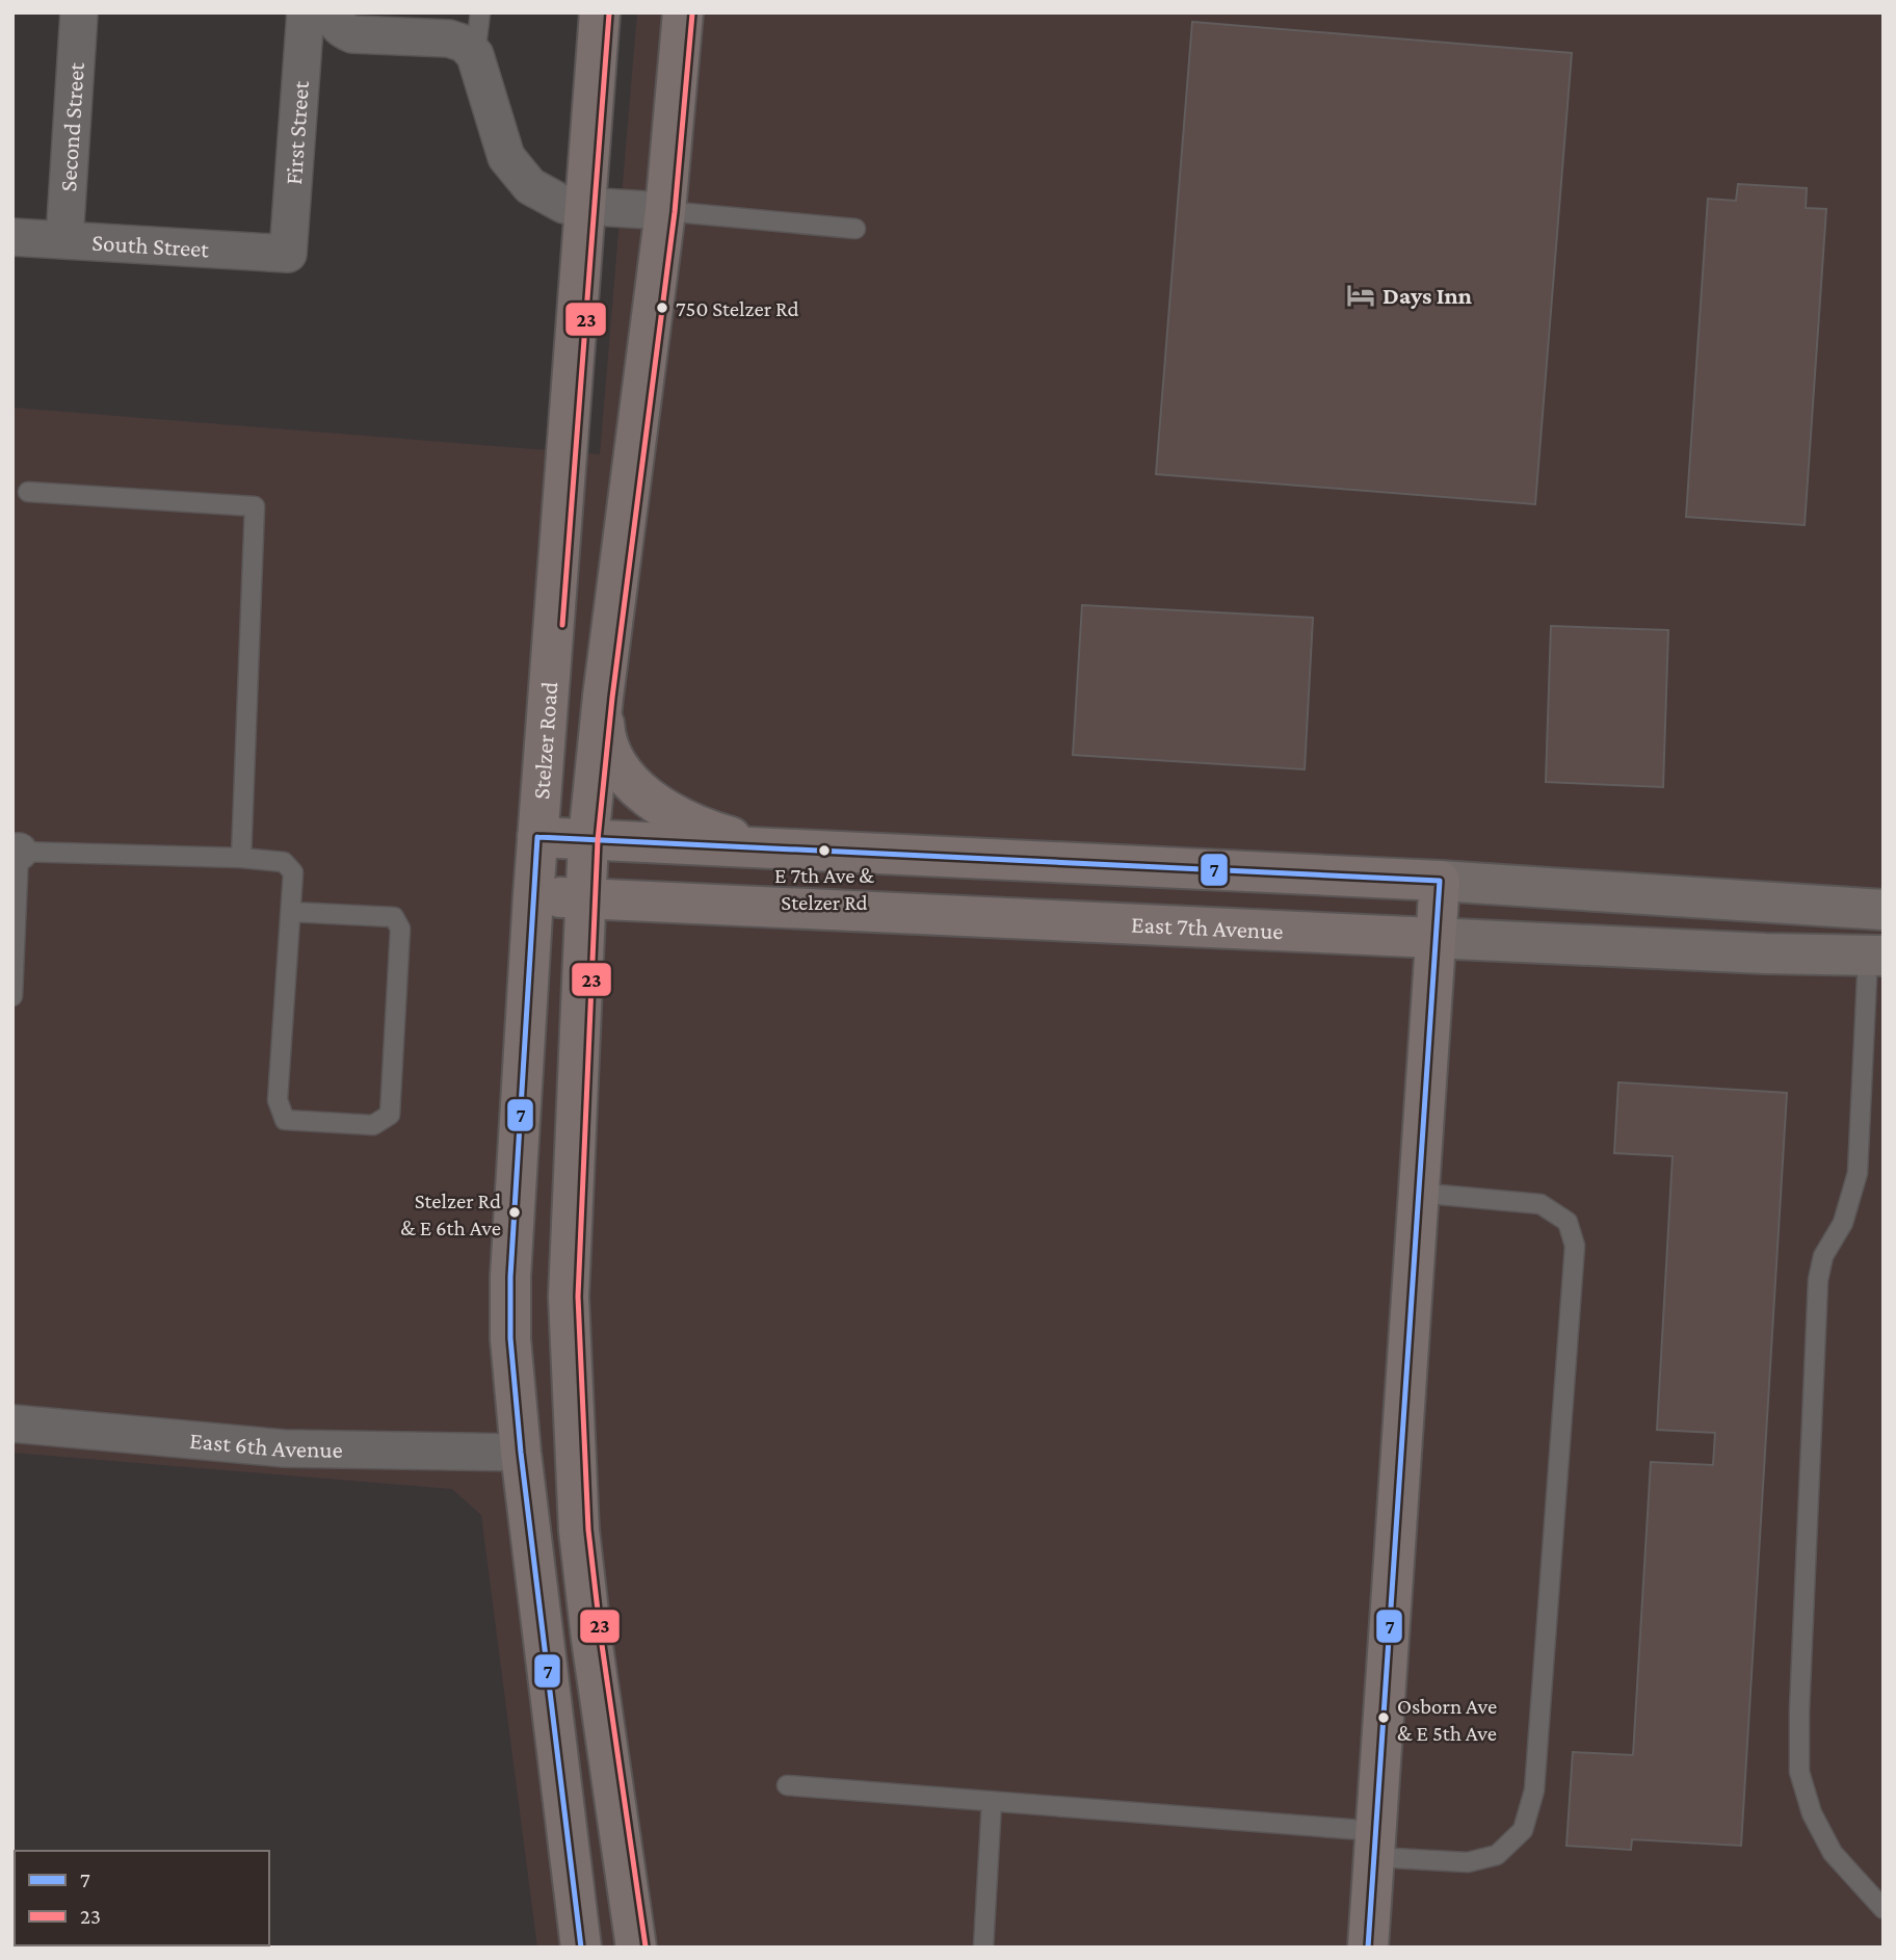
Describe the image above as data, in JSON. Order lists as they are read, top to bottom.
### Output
{
  "streets": {
    "main road": ["Stelzer Road", "East 7th Avenue"],
    "street": [
      "Second Street",
      "First Street",
      "South Street",
      "East 6th Avenue"
    ]
  },
  "crossings": [
    ["Second Street", "South Street"],
    ["First Street", "South Street"],
    ["Stelzer Road", "East 7th Avenue"],
    ["Stelzer Road", "East 6th Avenue"]
  ],
  "places": {
    "hotel": ["Days Inn"],
    "other": [
      "750 Stelzer Rd",
      "E 7th Ave & Stelzer Rd",
      "Stelzer Rd & E 6th Ave",
      "Osborn Ave & E 5th Ave"
    ]
  },
  "lines": ["transit line 23", "transit line 7"],
  "legend": ["7", "23"]
}
